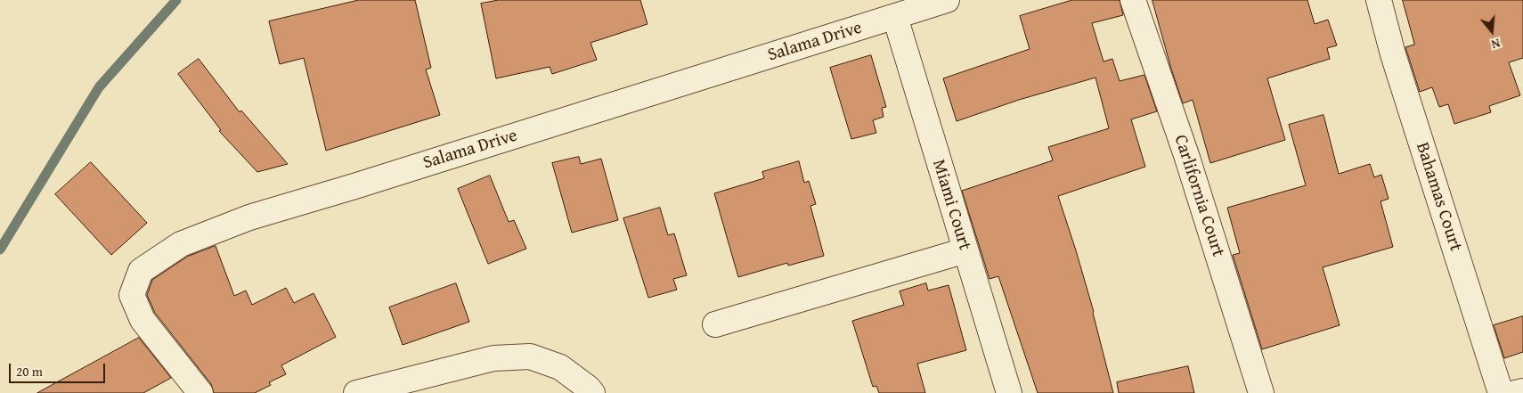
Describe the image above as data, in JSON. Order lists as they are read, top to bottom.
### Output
{
  "streets": {
    "street": [
      "Salama Drive",
      "Carlifornia Court",
      "Bahamas Court",
      "Miami Court"
    ]
  },
  "crossings": [
    ["Salama Drive", "Miami Court"]
  ],
  "scale_bar": "20 m",
  "north": "bottom"
}
